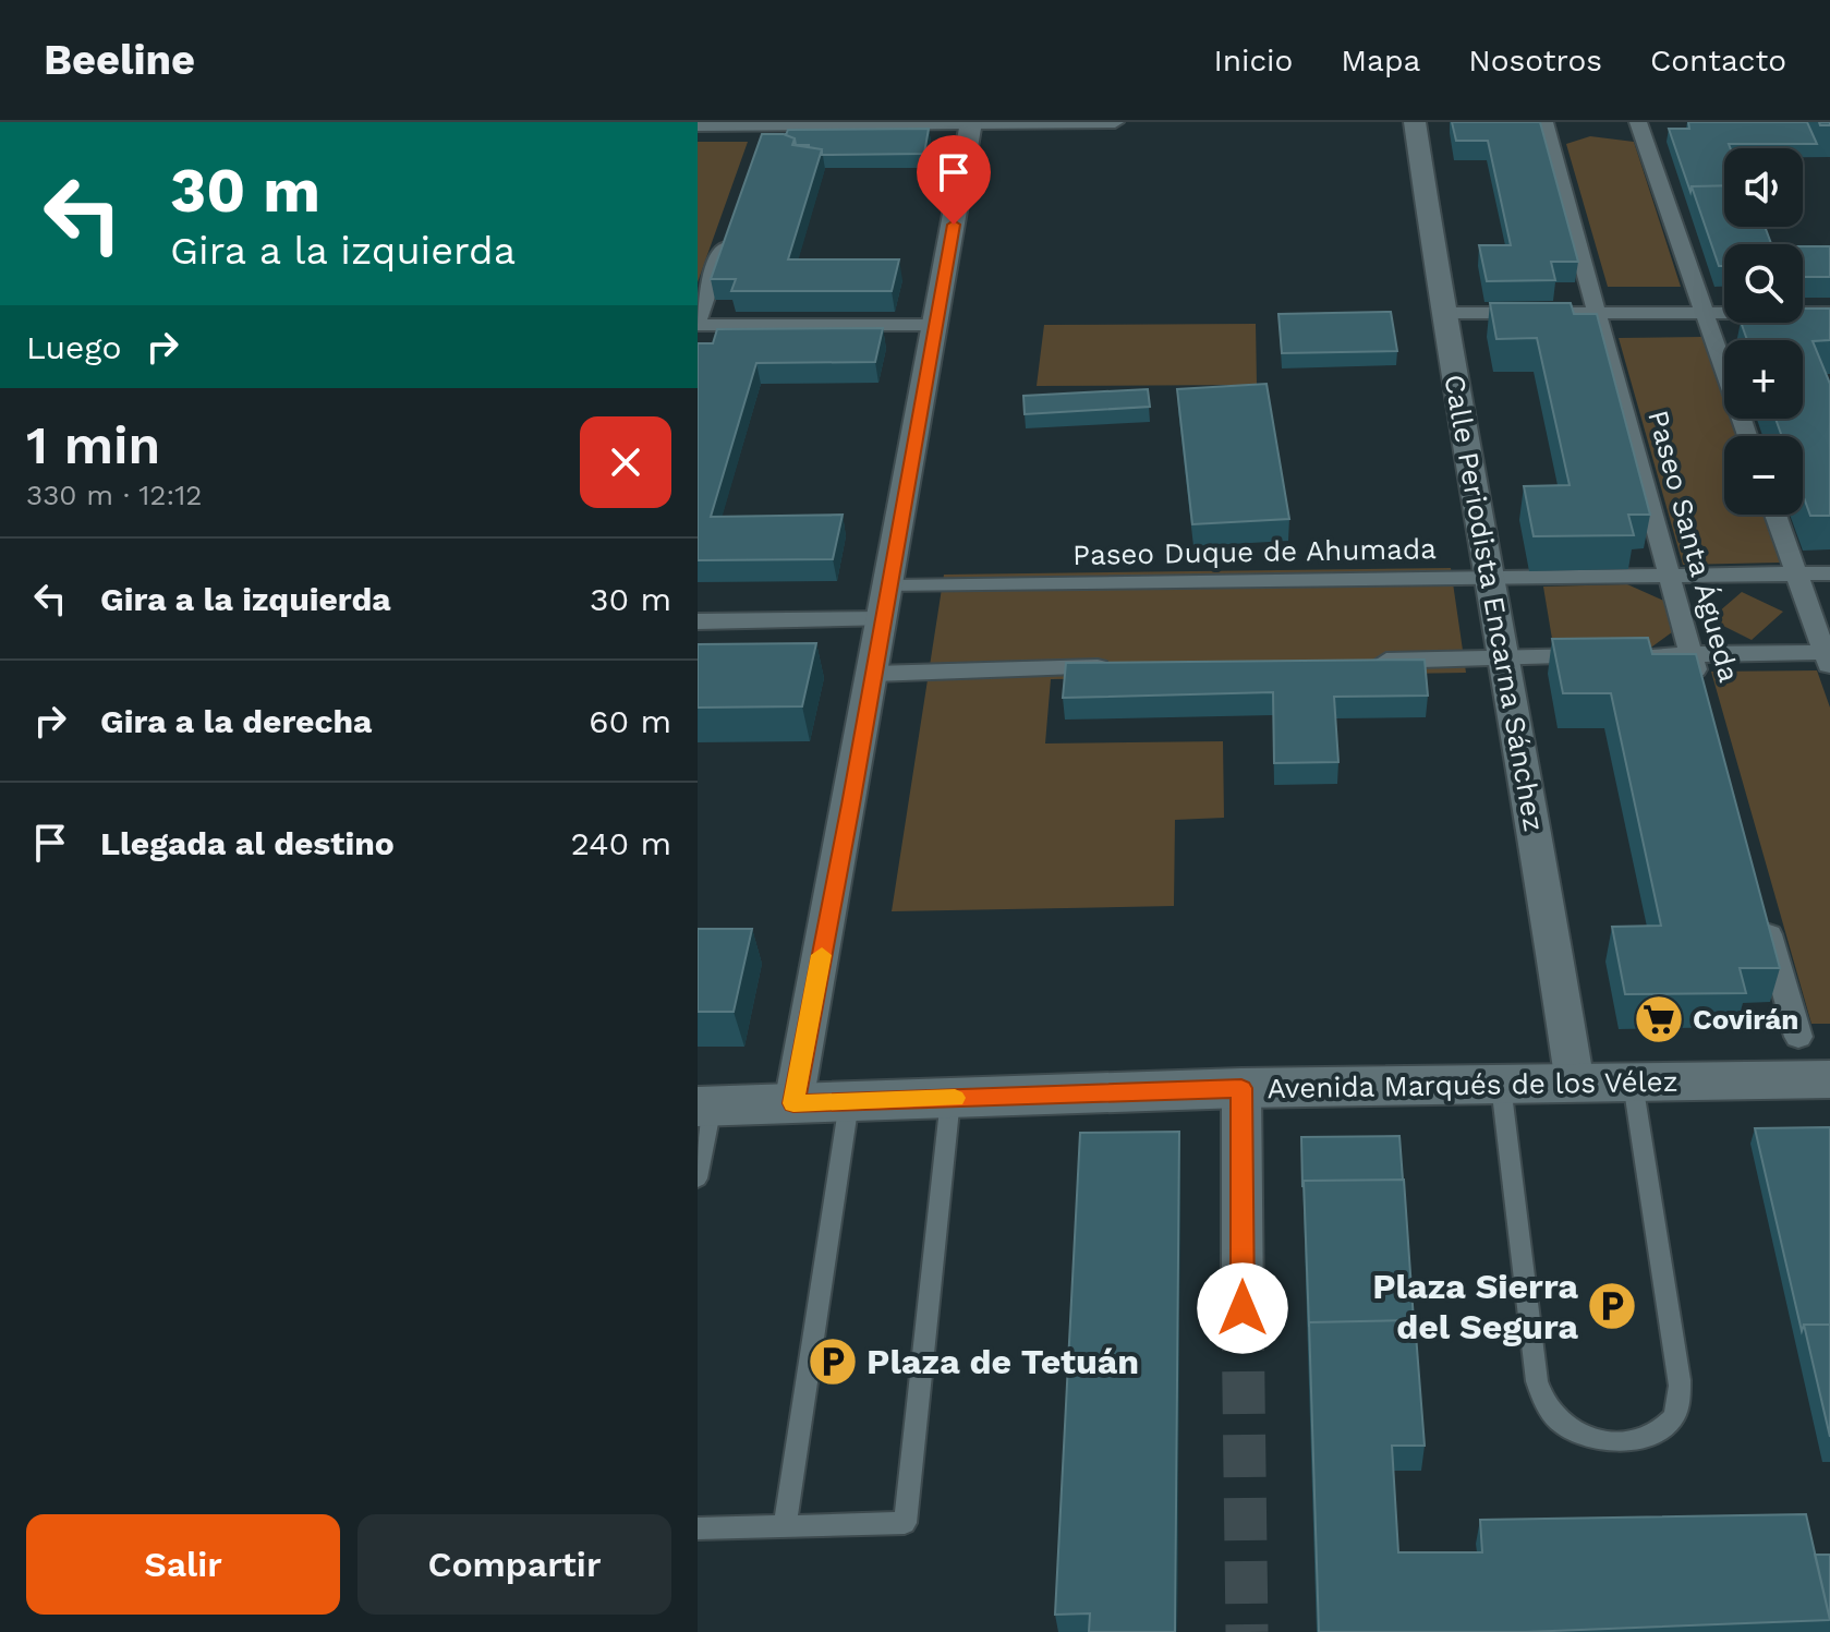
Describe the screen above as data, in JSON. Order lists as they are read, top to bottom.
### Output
{
  "streets": {
    "street": [
      "Paseo Santa Águeda",
      "Paseo Duque de Ahumada",
      "Calle Periodista Encarna Sánchez",
      "Avenida Marqués de los Vélez"
    ]
  },
  "crossings": [
    ["Paseo Santa Águeda", "Paseo Duque de Ahumada"],
    ["Paseo Duque de Ahumada", "Calle Periodista Encarna Sánchez"],
    ["Calle Periodista Encarna Sánchez", "Avenida Marqués de los Vélez"]
  ],
  "places": {
    "supermarket": ["Covirán"],
    "parking": ["Plaza Sierra del Segura", "Plaza de Tetuán"]
  },
  "page": {
    "header": "Beeline",
    "nav": [
      "Inicio",
      "Mapa",
      "Nosotros",
      "Contacto"
    ],
    "turn": ["30 m", "Gira a la izquierda"],
    "map_buttons": ["+", "−"],
    "then": "Luego",
    "heading": ["1 min", "330 m · 12:12"],
    "list": [
      {
        "name": "Gira a la izquierda",
        "value": "30 m"
      },
      {
        "name": "Gira a la derecha",
        "value": "60 m"
      },
      {
        "name": "Llegada al destino",
        "value": "240 m"
      }
    ],
    "buttons": ["Salir", "Compartir"]
  }
}
